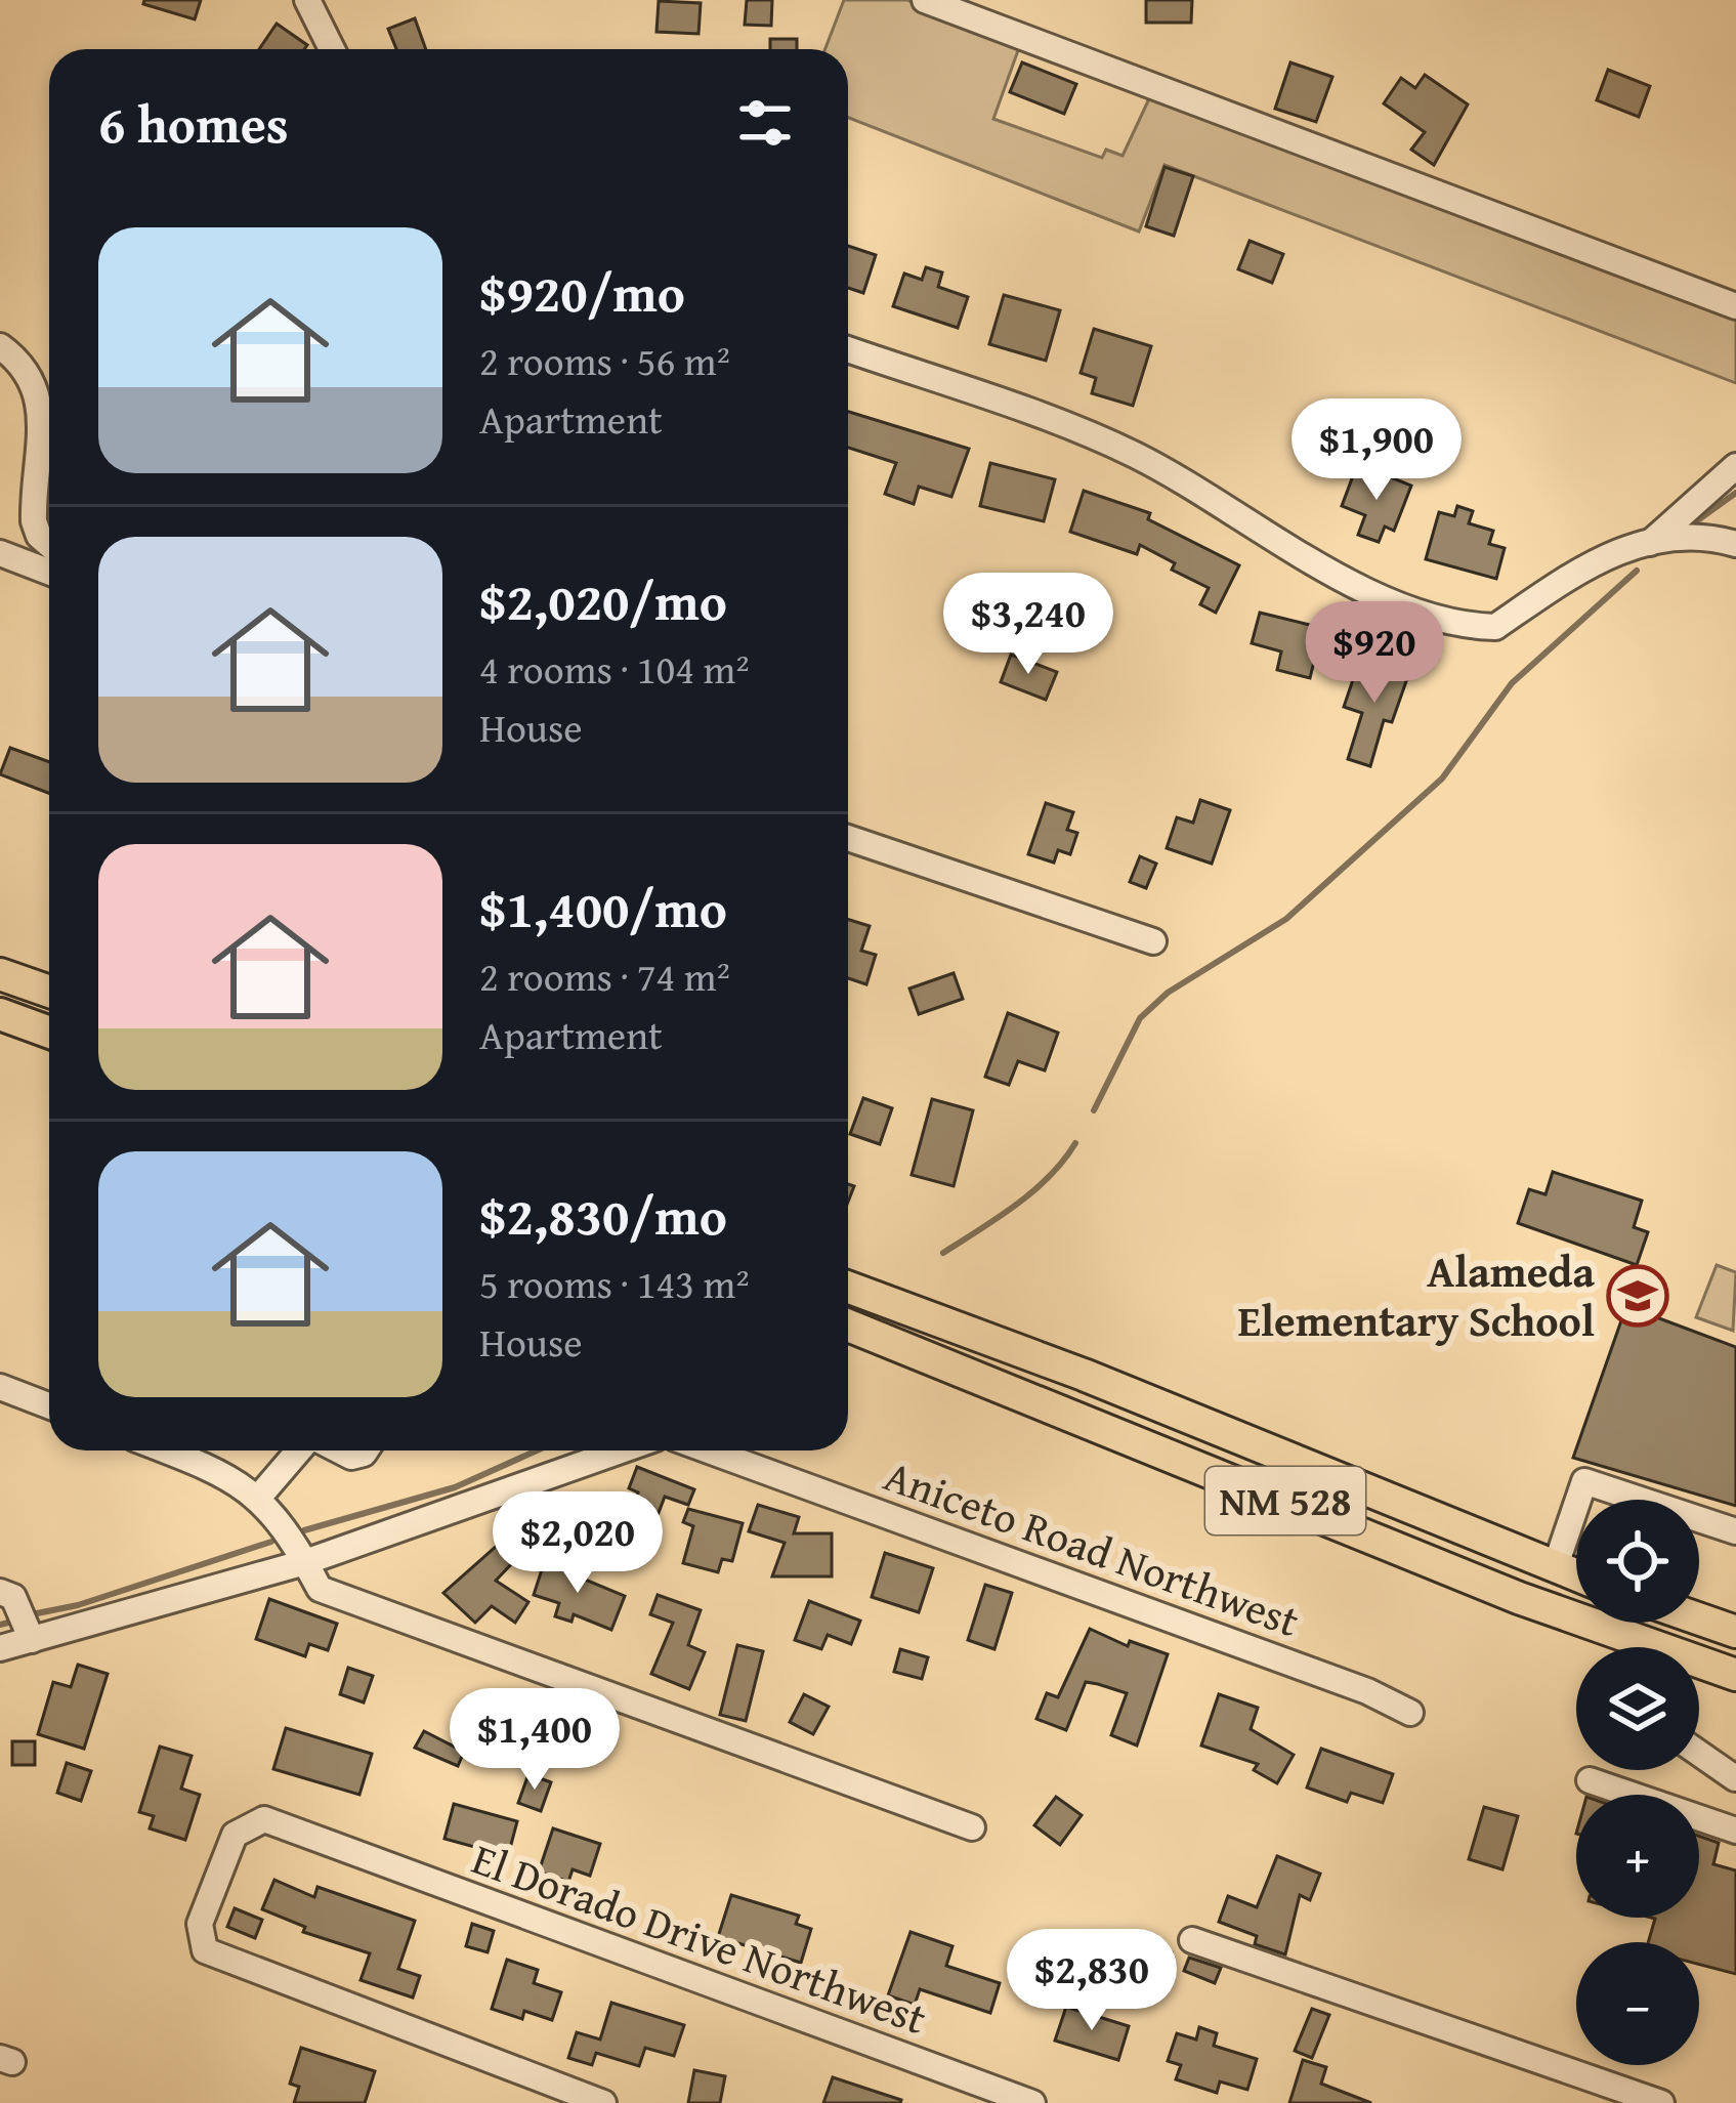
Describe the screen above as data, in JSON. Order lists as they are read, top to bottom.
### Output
{
  "streets": {
    "main road": ["NM 528"],
    "street": ["Aniceto Road Northwest", "El Dorado Drive Northwest"]
  },
  "places": {
    "school or university": ["Alameda Elementary School"]
  },
  "page": {
    "heading": "6 homes",
    "list": [
      {
        "name": "$920/mo",
        "note": "2 rooms · 56 m² · Apartment"
      },
      {
        "name": "$2,020/mo",
        "note": "4 rooms · 104 m² · House"
      },
      {
        "name": "$1,400/mo",
        "note": "2 rooms · 74 m² · Apartment"
      },
      {
        "name": "$2,830/mo",
        "note": "5 rooms · 143 m² · House"
      }
    ],
    "price": [
      "$1,900",
      "$3,240",
      "$920",
      "$2,020",
      "$1,400",
      "$2,830"
    ],
    "map_buttons": ["+", "−"]
  }
}
